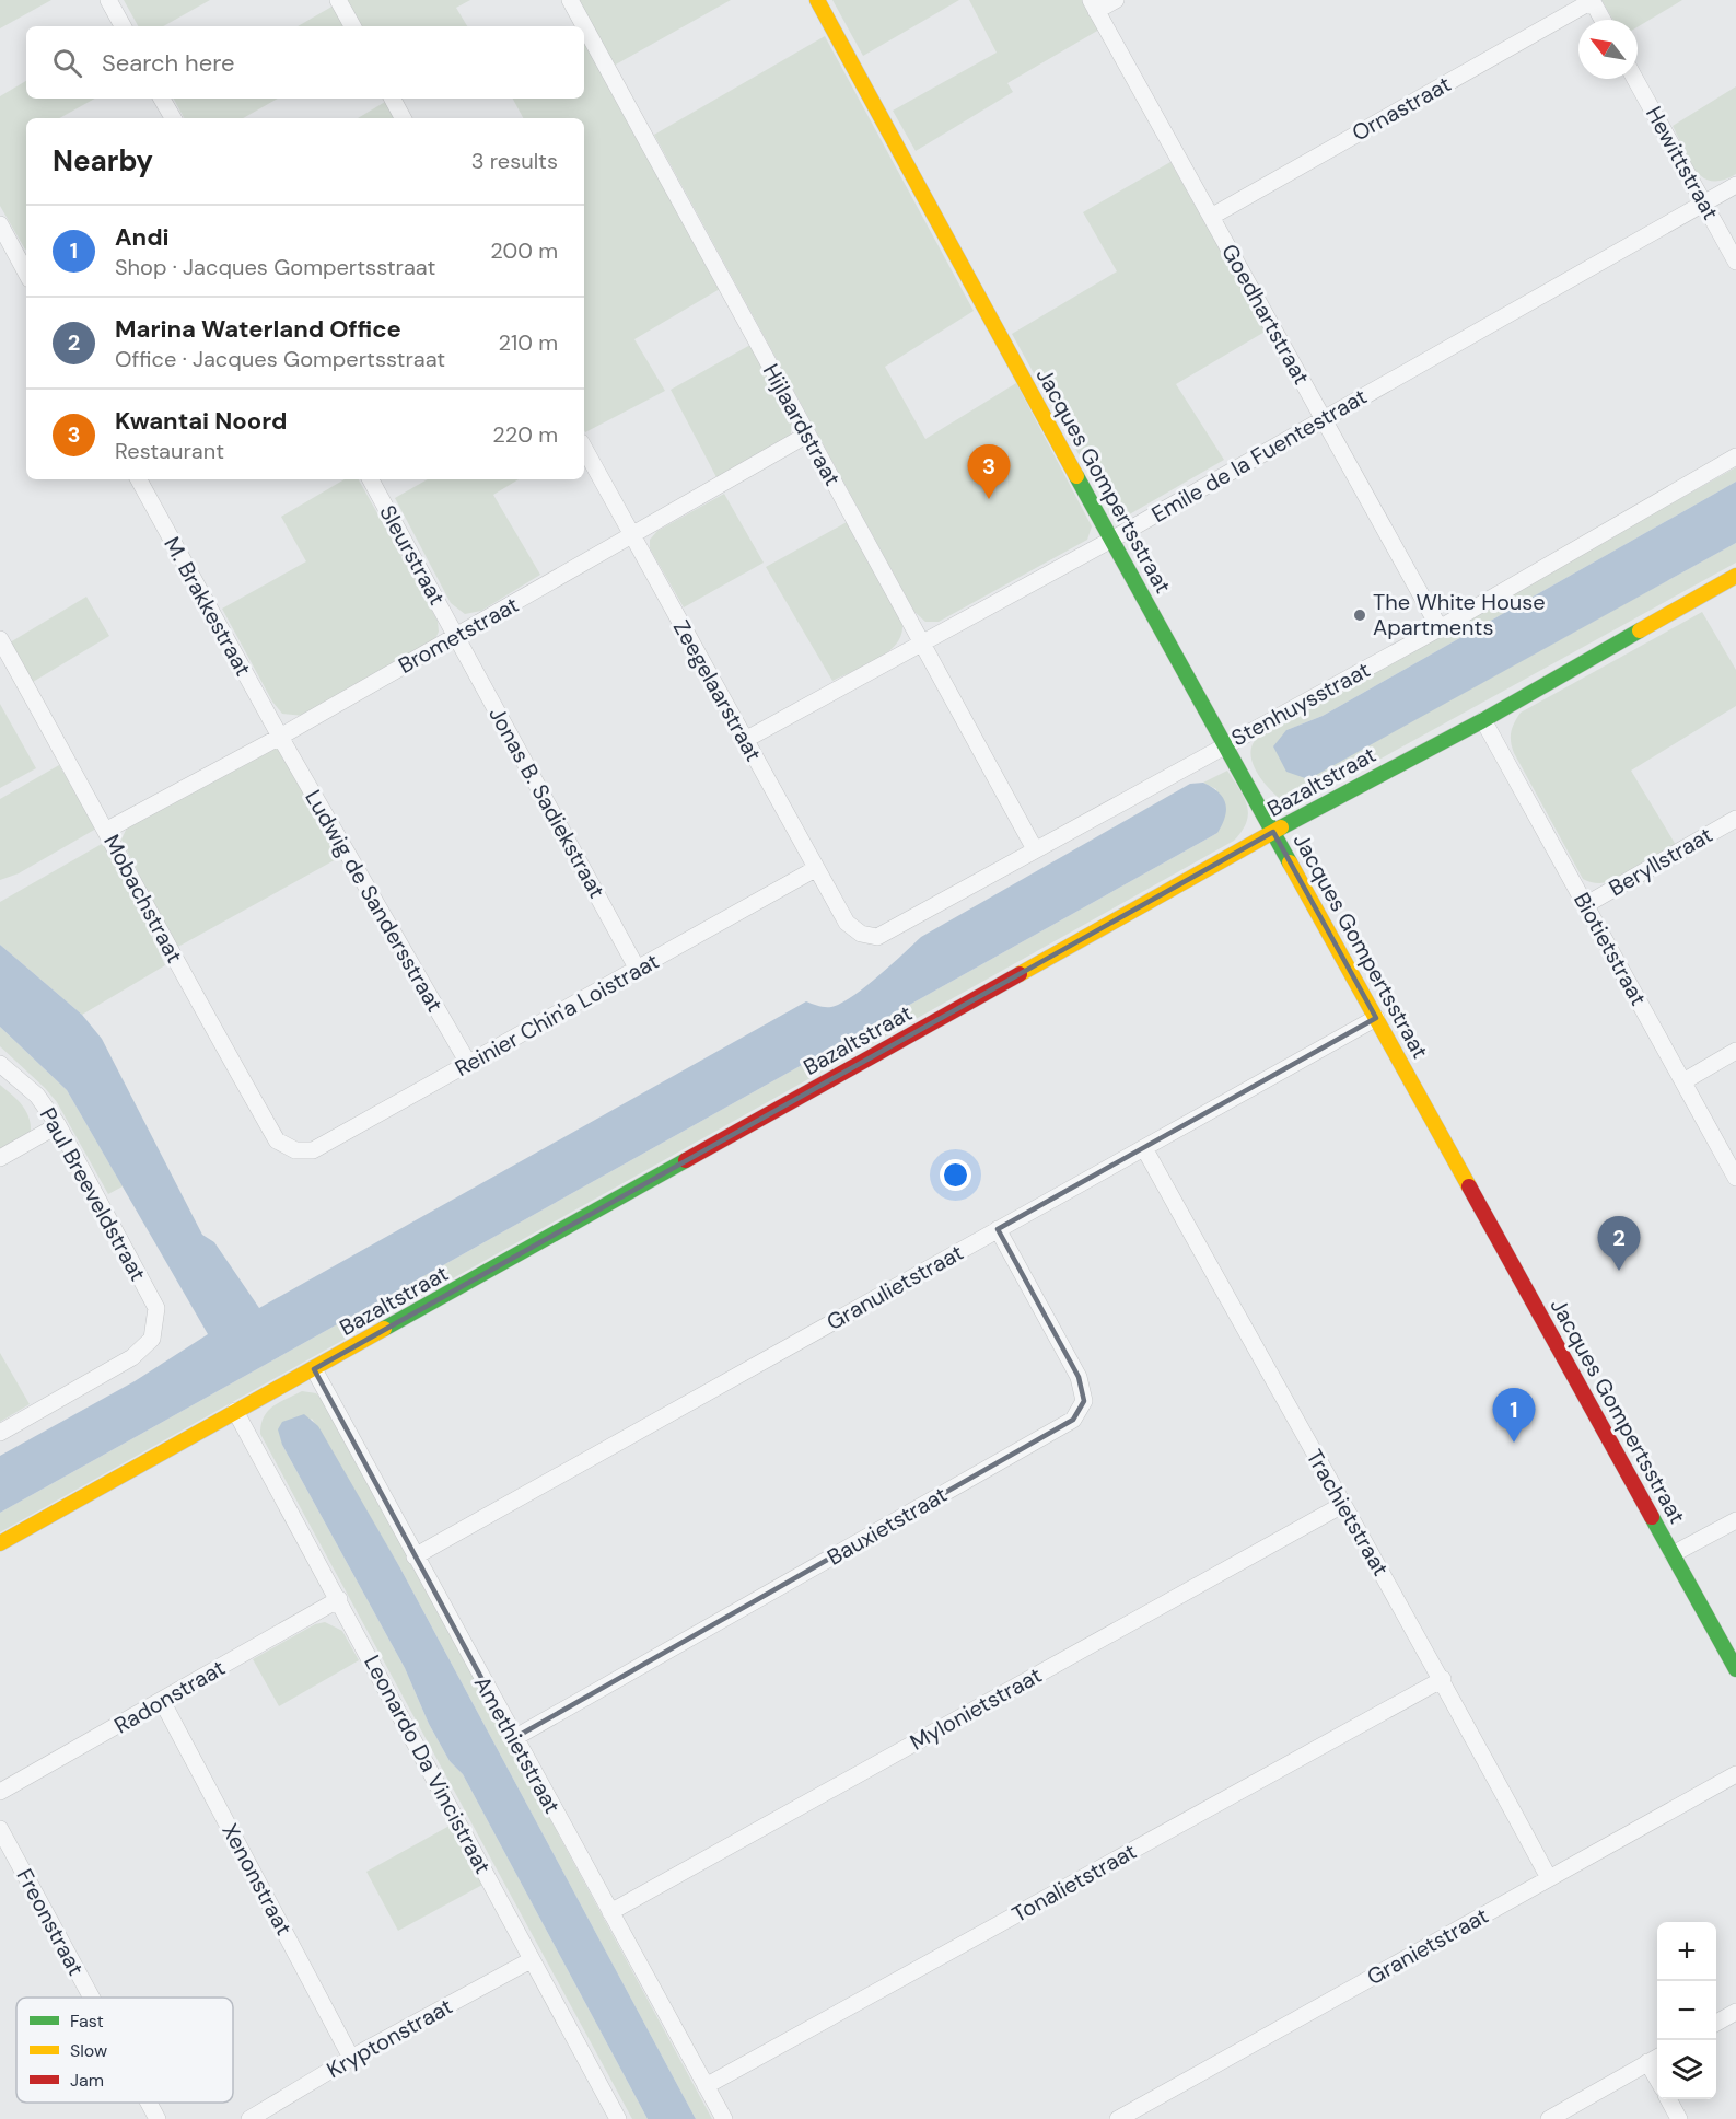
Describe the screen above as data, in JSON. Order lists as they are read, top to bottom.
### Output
{
  "streets": {
    "street": [
      "Ornastraat",
      "Hewittstraat",
      "Goedhartstraat",
      "Hijlaardstraat",
      "Emile de la Fuentestraat",
      "Jacques Gompertsstraat",
      "Sleurstraat",
      "M. Brakkestraat",
      "Brometstraat",
      "Zeegelaarstraat",
      "Stenhuysstraat",
      "Bazaltstraat",
      "Jonas B. Sadiekstraat",
      "Beryllstraat",
      "Mobachstraat",
      "Ludwig de Sandersstraat",
      "Biotietstraat",
      "Reinier Chin'a Loistraat",
      "Paul Breeveldstraat",
      "Granulietstraat",
      "Trachietstraat",
      "Bauxietstraat",
      "Radonstraat",
      "Mylonietstraat",
      "Amethietstraat",
      "Leonardo Da Vincistraat",
      "Xenonstraat",
      "Tonalietstraat",
      "Freonstraat",
      "Granietstraat",
      "Kryptonstraat"
    ]
  },
  "crossings": [
    ["Ornastraat", "Goedhartstraat"],
    ["Hewittstraat", "Emile de la Fuentestraat"],
    ["Goedhartstraat", "Emile de la Fuentestraat"],
    ["Goedhartstraat", "Stenhuysstraat"],
    ["Hijlaardstraat", "Emile de la Fuentestraat"],
    ["Hijlaardstraat", "Brometstraat"],
    ["Hijlaardstraat", "Stenhuysstraat"],
    ["Emile de la Fuentestraat", "Jacques Gompertsstraat"],
    ["Emile de la Fuentestraat", "Zeegelaarstraat"],
    ["Jacques Gompertsstraat", "Stenhuysstraat"],
    ["Jacques Gompertsstraat", "Bazaltstraat"],
    ["Jacques Gompertsstraat", "Granulietstraat"],
    ["Sleurstraat", "Brometstraat"],
    ["Sleurstraat", "Jonas B. Sadiekstraat"],
    ["M. Brakkestraat", "Brometstraat"],
    ["M. Brakkestraat", "Ludwig de Sandersstraat"],
    ["Brometstraat", "Zeegelaarstraat"],
    ["Brometstraat", "Jonas B. Sadiekstraat"],
    ["Brometstraat", "Mobachstraat"],
    ["Brometstraat", "Ludwig de Sandersstraat"],
    ["Zeegelaarstraat", "Stenhuysstraat"],
    ["Zeegelaarstraat", "Reinier Chin'a Loistraat"],
    ["Bazaltstraat", "Biotietstraat"],
    ["Bazaltstraat", "Amethietstraat"],
    ["Bazaltstraat", "Leonardo Da Vincistraat"],
    ["Jonas B. Sadiekstraat", "Reinier Chin'a Loistraat"],
    ["Beryllstraat", "Biotietstraat"],
    ["Mobachstraat", "Reinier Chin'a Loistraat"],
    ["Ludwig de Sandersstraat", "Reinier Chin'a Loistraat"],
    ["Granulietstraat", "Trachietstraat"],
    ["Granulietstraat", "Bauxietstraat"],
    ["Granulietstraat", "Amethietstraat"],
    ["Trachietstraat", "Mylonietstraat"],
    ["Trachietstraat", "Tonalietstraat"],
    ["Trachietstraat", "Granietstraat"],
    ["Bauxietstraat", "Amethietstraat"],
    ["Radonstraat", "Leonardo Da Vincistraat"],
    ["Radonstraat", "Xenonstraat"],
    ["Mylonietstraat", "Amethietstraat"],
    ["Amethietstraat", "Tonalietstraat"],
    ["Leonardo Da Vincistraat", "Kryptonstraat"],
    ["Xenonstraat", "Kryptonstraat"]
  ],
  "places": ["The White House Apartments"],
  "legend": ["Fast", "Slow", "Jam"],
  "north": "top left",
  "page": {
    "search": "Search here",
    "heading": ["Nearby", "3 results"],
    "list": [
      {
        "mark": "1",
        "name": "Andi",
        "note": "Shop · Jacques Gompertsstraat",
        "value": "200 m"
      },
      {
        "mark": "2",
        "name": "Marina Waterland Office",
        "note": "Office · Jacques Gompertsstraat",
        "value": "210 m"
      },
      {
        "mark": "3",
        "name": "Kwantai Noord",
        "note": "Restaurant",
        "value": "220 m"
      }
    ],
    "pins": ["3", "2", "1"],
    "map_buttons": ["+", "−"]
  }
}
